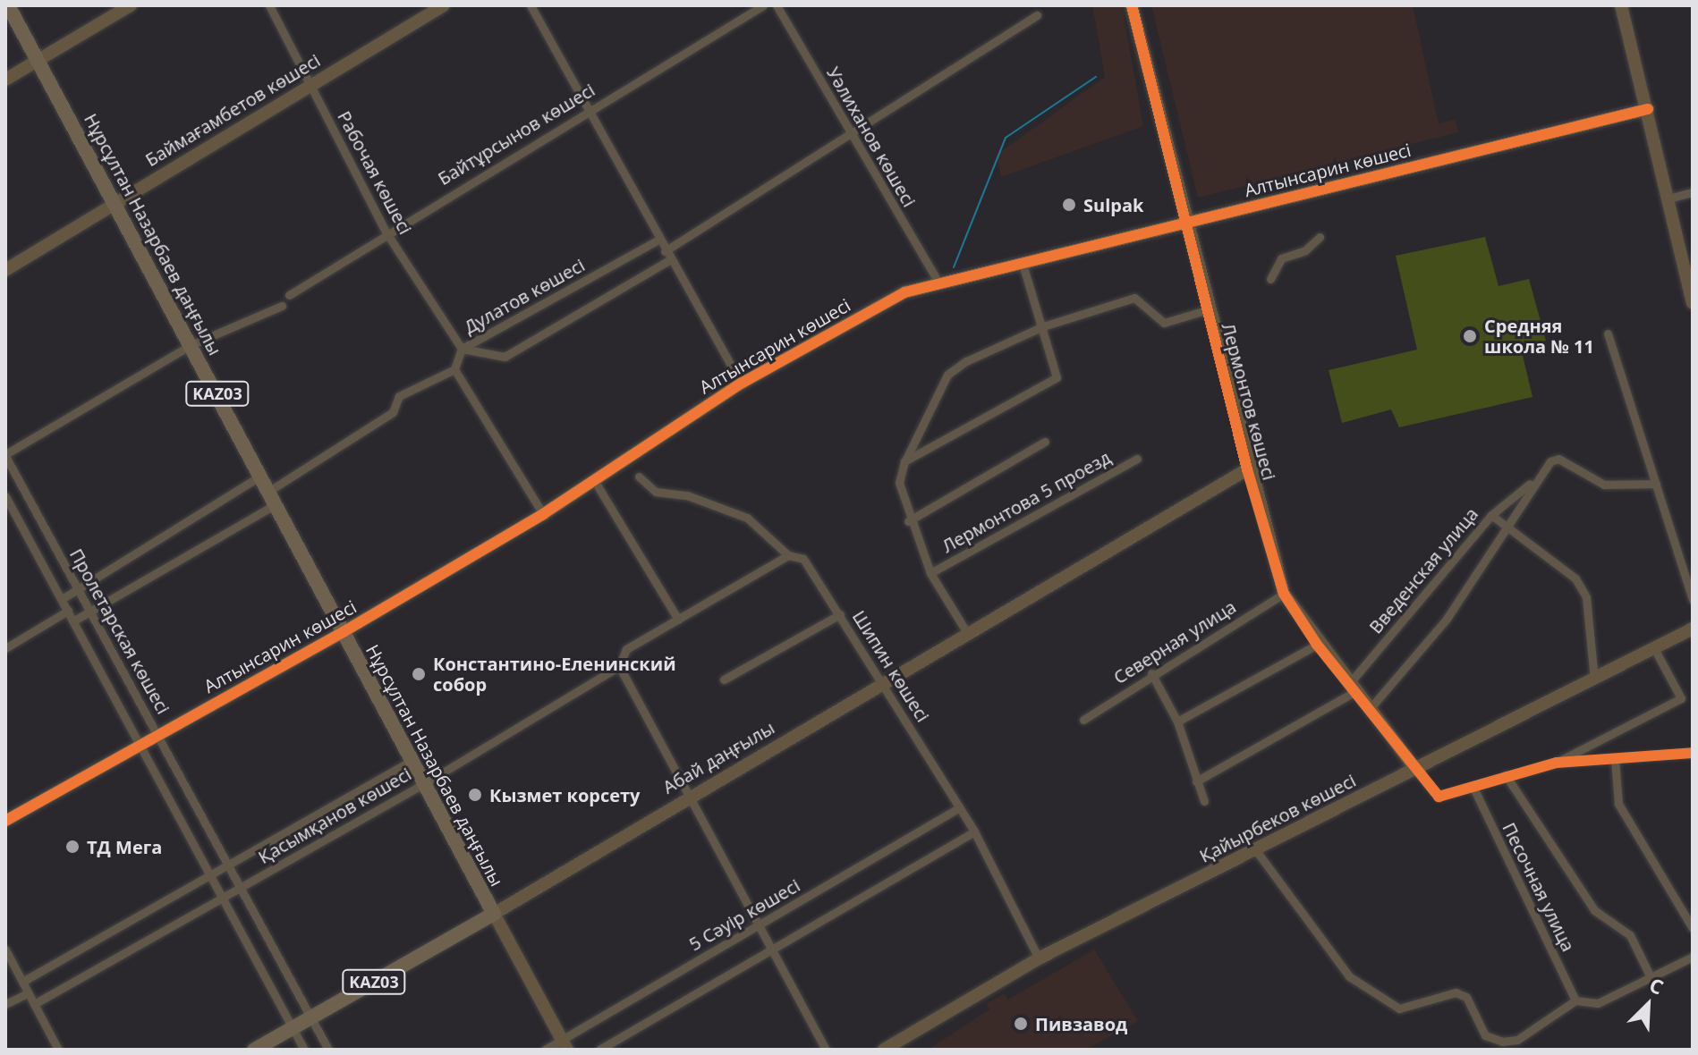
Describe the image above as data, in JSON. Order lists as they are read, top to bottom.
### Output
{
  "streets": {
    "main road": ["Нұрсұлтан Назарбаев даңғылы", "KАZ03", "Абай даңғылы"],
    "street": [
      "Баймағамбетов көшесі",
      "Байтұрсынов көшесі",
      "Уәлиханов көшесі",
      "Алтынсарин көшесі",
      "Рабочая көшесі",
      "Дулатов көшесі",
      "Лермонтов көшесі",
      "Лермонтова 5 проезд",
      "Введенская улица",
      "Пролетарская көшесі",
      "Северная улица",
      "Шипин көшесі",
      "Қасымқанов көшесі",
      "Қайырбеков көшесі",
      "Песочная улица",
      "5 Сәуір көшесі"
    ]
  },
  "crossings": [
    ["Баймағамбетов көшесі", "Рабочая көшесі"],
    ["Баймағамбетов көшесі", "Нұрсұлтан Назарбаев даңғылы"],
    ["Байтұрсынов көшесі", "Рабочая көшесі"],
    ["Уәлиханов көшесі", "Алтынсарин көшесі"],
    ["Алтынсарин көшесі", "Рабочая көшесі"],
    ["Алтынсарин көшесі", "Нұрсұлтан Назарбаев даңғылы"],
    ["Алтынсарин көшесі", "Лермонтов көшесі"],
    ["Алтынсарин көшесі", "Пролетарская көшесі"],
    ["Рабочая көшесі", "Дулатов көшесі"],
    ["Нұрсұлтан Назарбаев даңғылы", "Дулатов көшесі"],
    ["Нұрсұлтан Назарбаев даңғылы", "Абай даңғылы"],
    ["Нұрсұлтан Назарбаев даңғылы", "Қасымқанов көшесі"],
    ["Нұрсұлтан Назарбаев даңғылы", "5 Сәуір көшесі"],
    ["Дулатов көшесі", "Пролетарская көшесі"],
    ["Лермонтов көшесі", "Введенская улица"],
    ["Лермонтов көшесі", "Северная улица"],
    ["Лермонтов көшесі", "Абай даңғылы"],
    ["Лермонтов көшесі", "Қайырбеков көшесі"],
    ["Пролетарская көшесі", "Абай даңғылы"],
    ["Пролетарская көшесі", "Қасымқанов көшесі"],
    ["Шипин көшесі", "Абай даңғылы"],
    ["Шипин көшесі", "Қасымқанов көшесі"],
    ["Шипин көшесі", "Қайырбеков көшесі"],
    ["Шипин көшесі", "5 Сәуір көшесі"]
  ],
  "places": [
    "Sulpak",
    "Средняя школа № 11",
    "Константино-Еленинский собор",
    "Кызмет корсету",
    "ТД Мега",
    "Пивзавод"
  ],
  "north": "top right"
}
